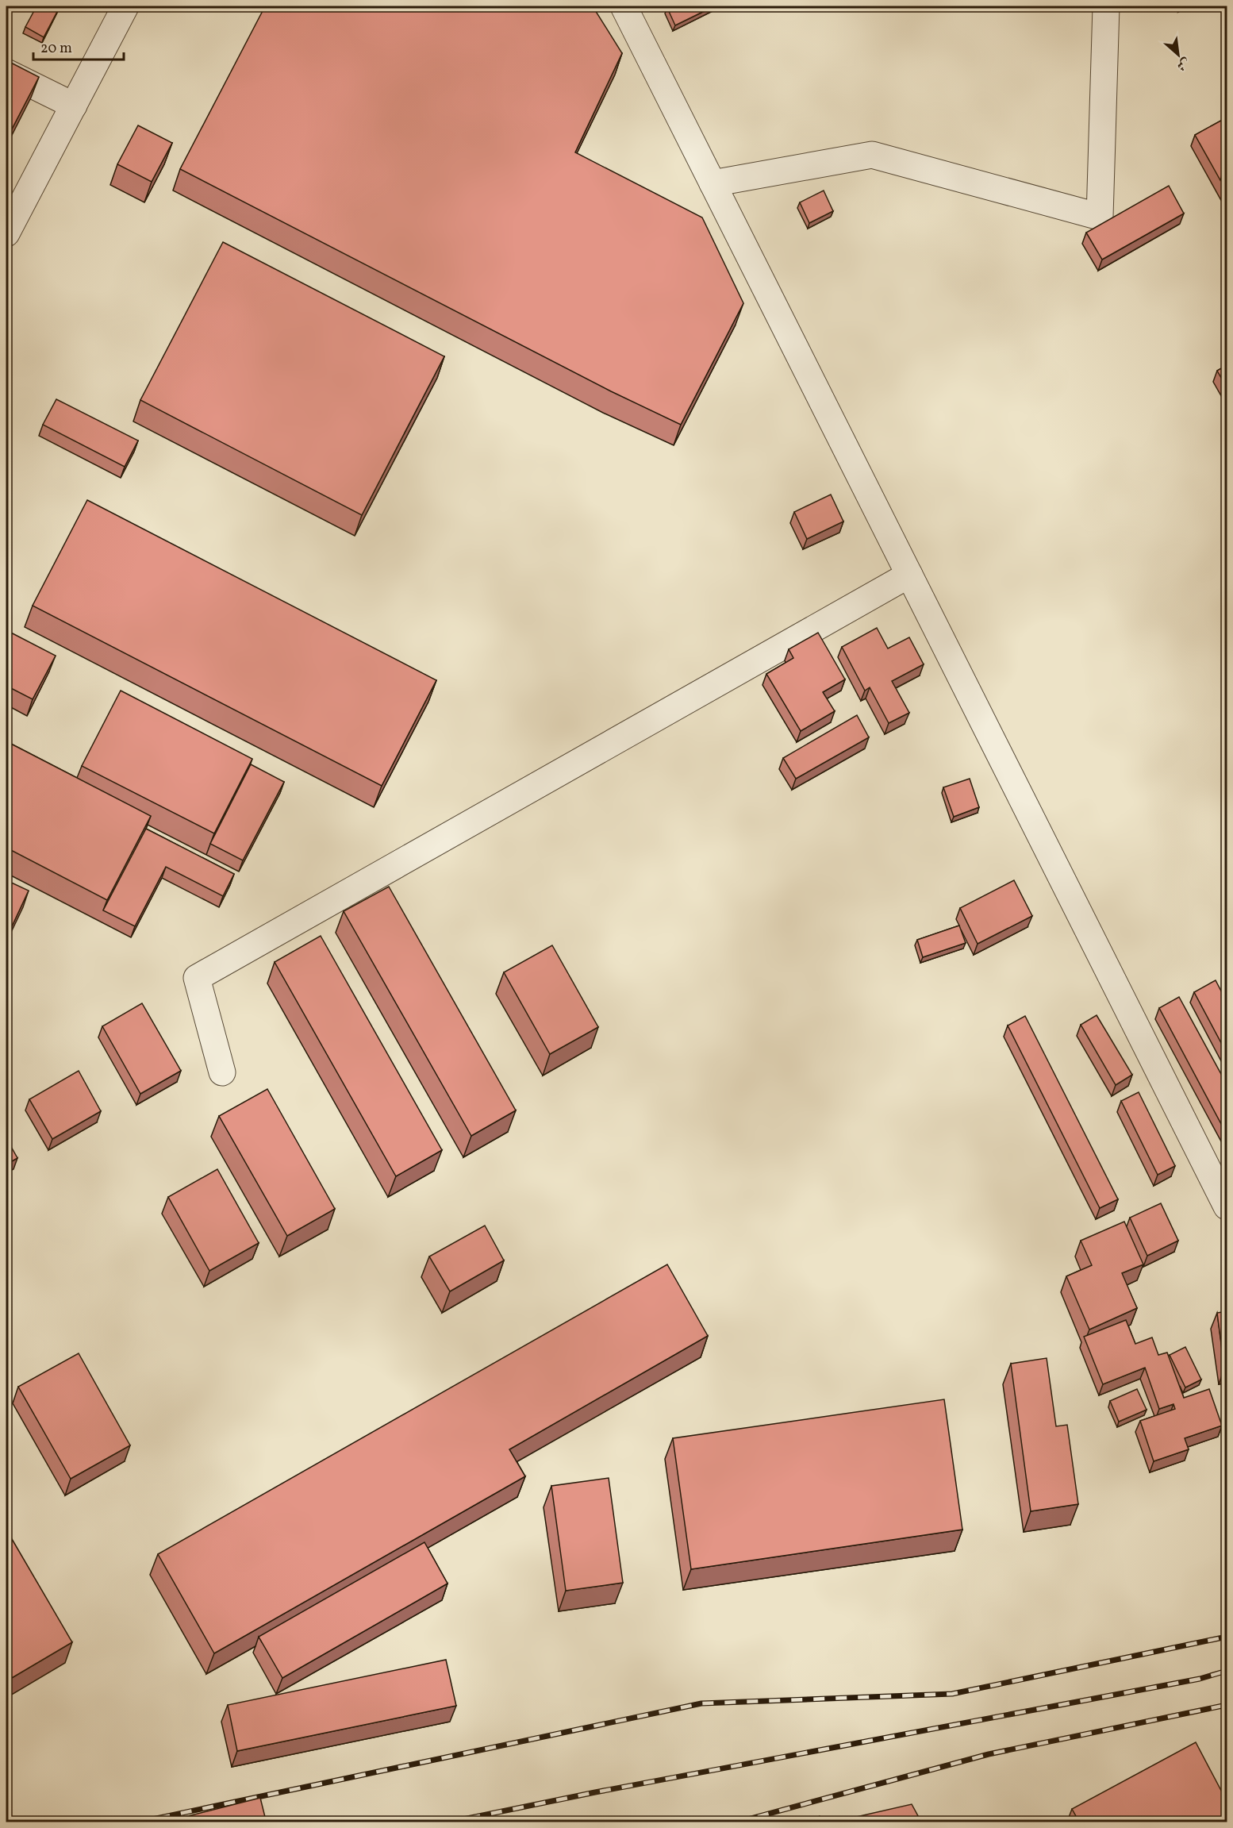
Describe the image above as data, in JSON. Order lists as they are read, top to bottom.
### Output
{
  "scale_bar": "20 m",
  "north": "bottom right"
}
